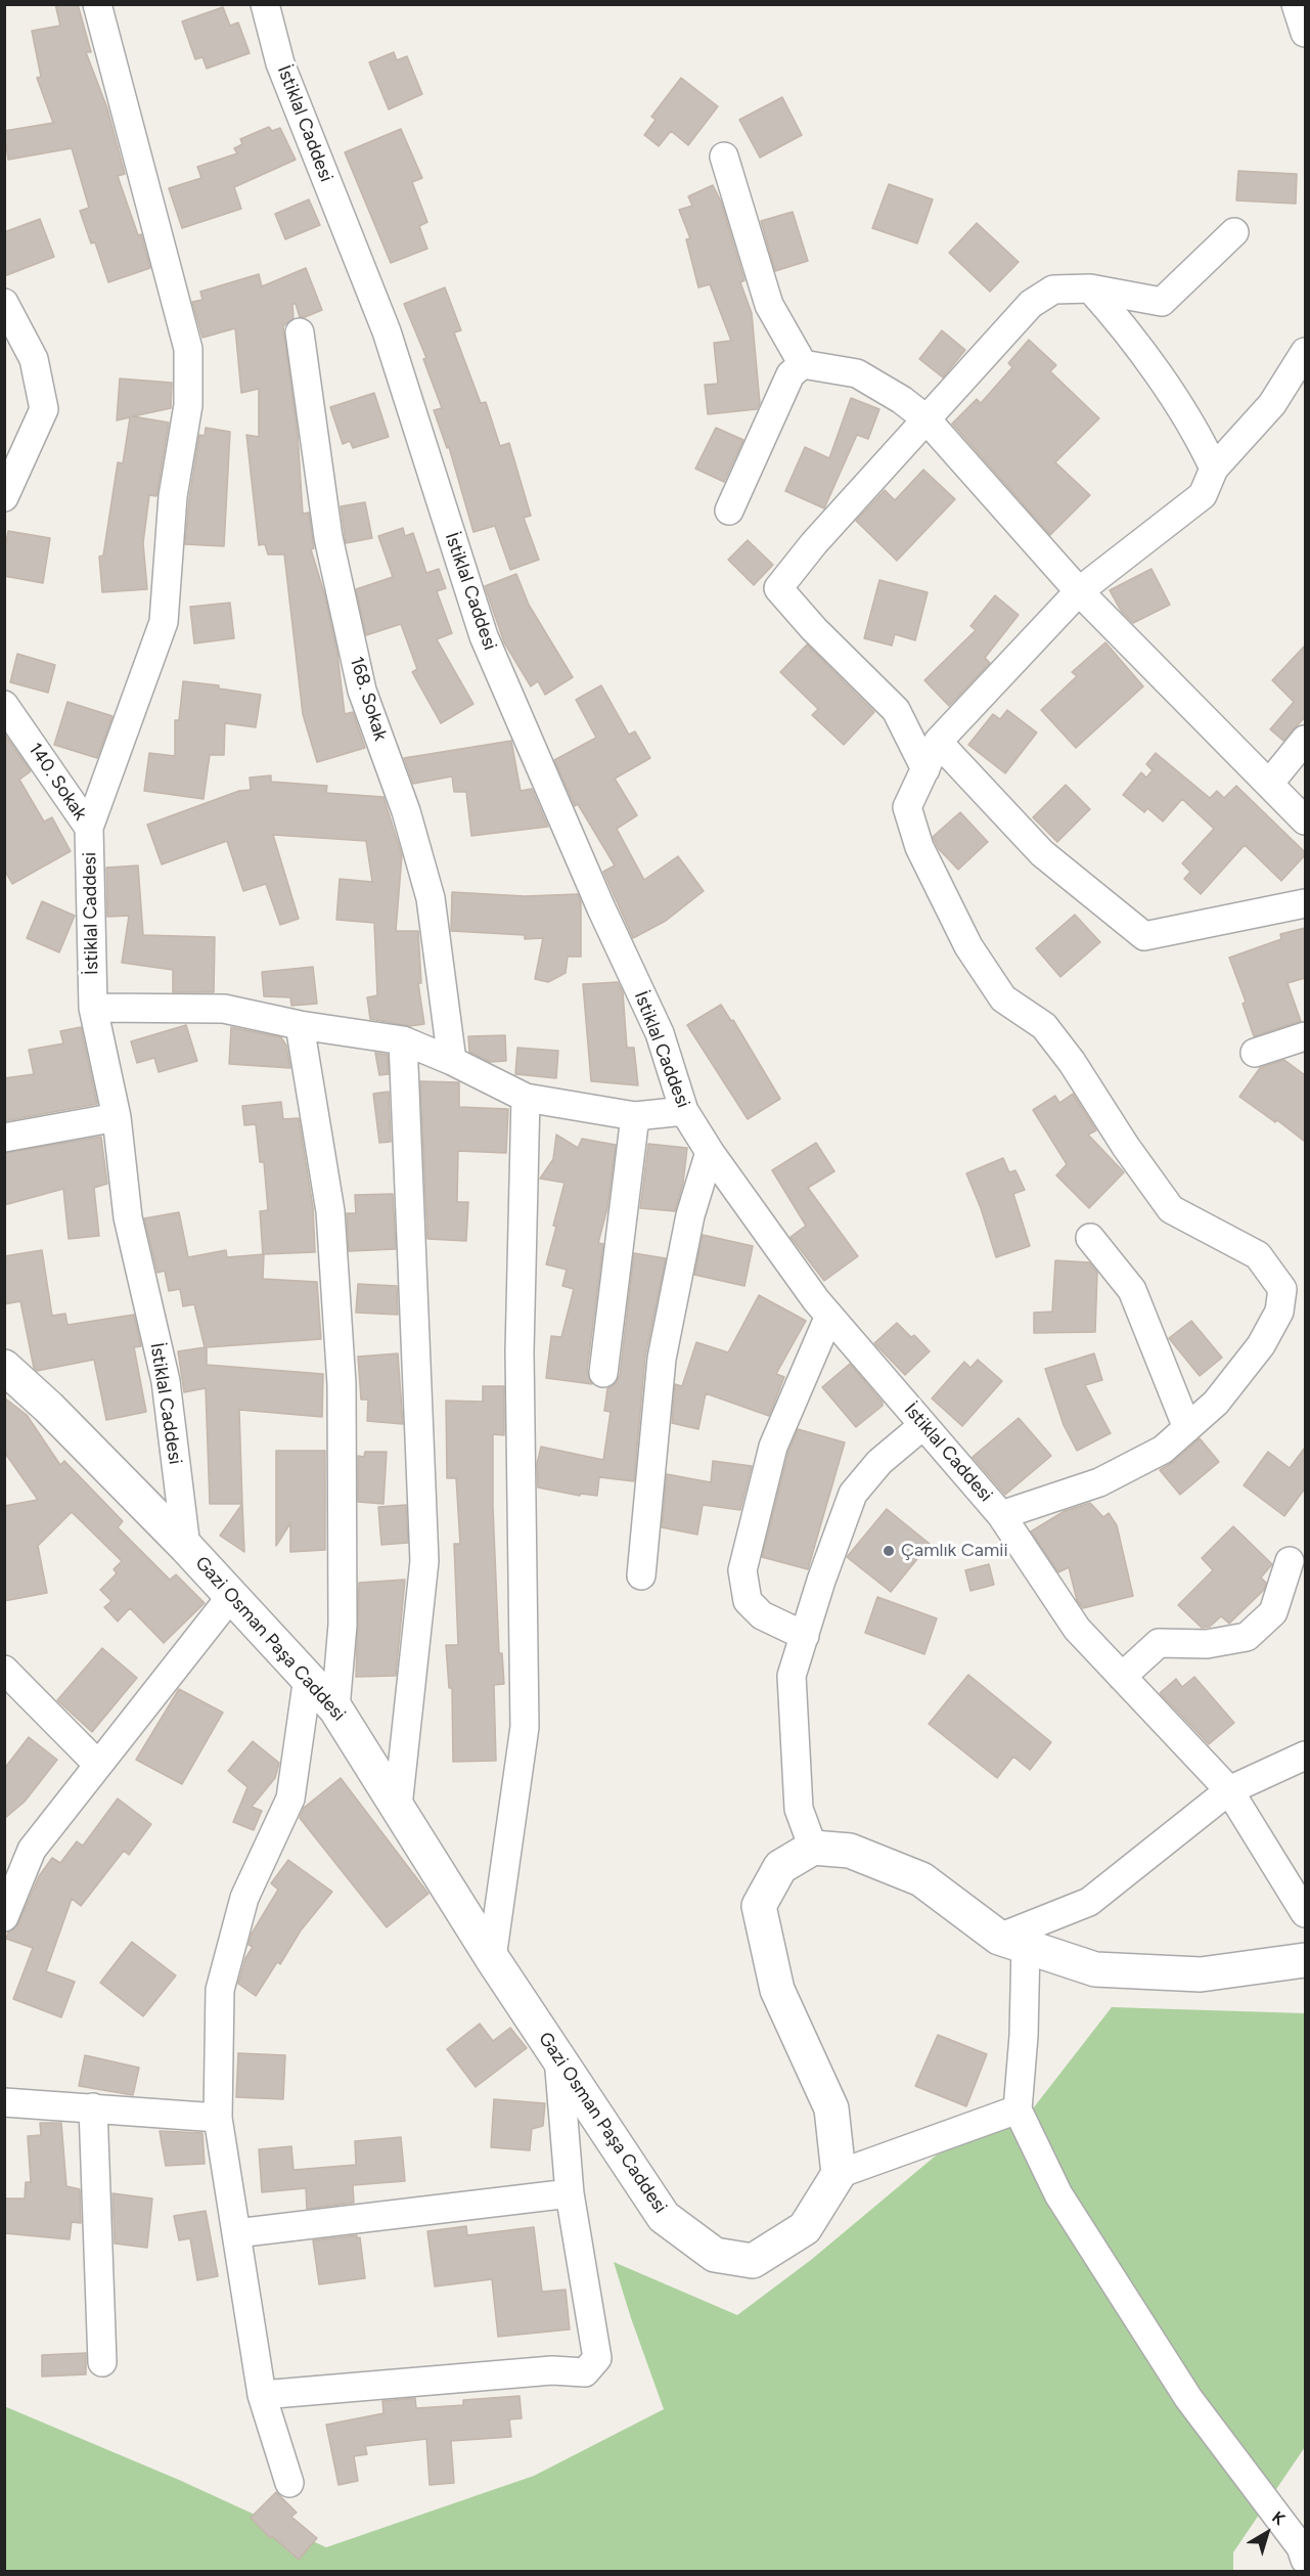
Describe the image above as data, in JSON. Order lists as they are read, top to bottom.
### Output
{
  "streets": {
    "street": [
      "İstiklal Caddesi",
      "168. Sokak",
      "140. Sokak",
      "Gazi Osman Paşa Caddesi"
    ]
  },
  "crossings": [
    ["İstiklal Caddesi", "140. Sokak"],
    ["İstiklal Caddesi", "Gazi Osman Paşa Caddesi"]
  ],
  "places": ["Çamlık Camii"],
  "north": "top right"
}
